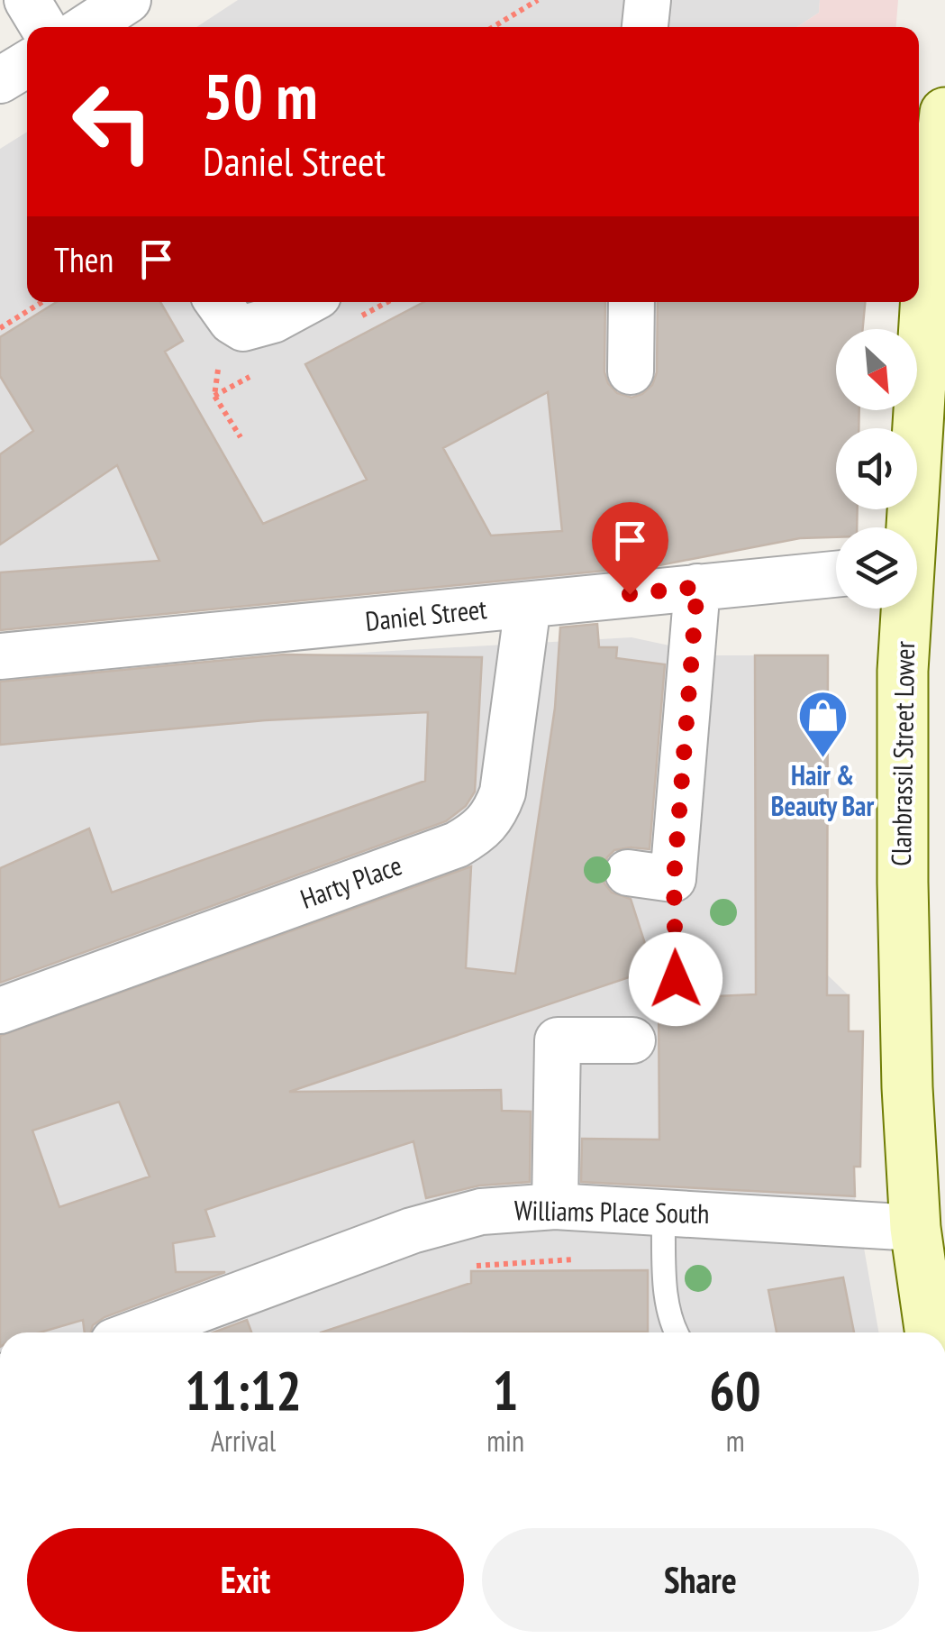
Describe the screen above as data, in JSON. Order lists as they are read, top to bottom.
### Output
{
  "streets": {
    "main road": ["Clanbrassil Street Lower"],
    "street": ["Daniel Street", "Harty Place", "Williams Place South"]
  },
  "crossings": [
    ["Daniel Street", "Harty Place"],
    ["Clanbrassil Street Lower", "Williams Place South"]
  ],
  "places": {
    "shop": ["Hair & Beauty Bar"]
  },
  "north": "bottom right",
  "page": {
    "turn": ["50 m", "Daniel Street"],
    "then": "Then",
    "eta": [
      "11:12",
      "Arrival",
      "1",
      "min",
      "60",
      "m"
    ],
    "buttons": ["Exit", "Share"]
  }
}
